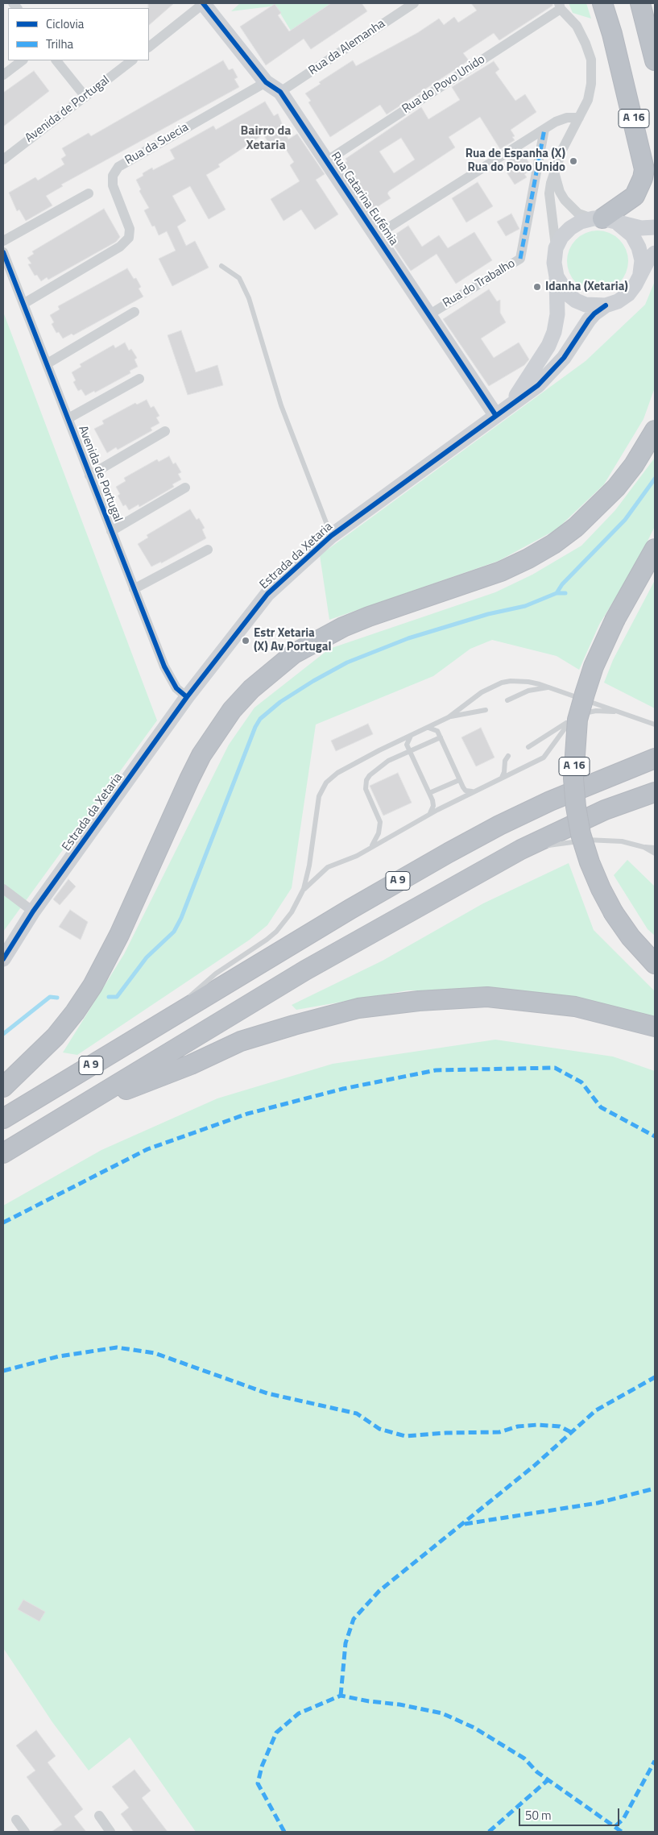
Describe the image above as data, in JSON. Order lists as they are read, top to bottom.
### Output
{
  "streets": {
    "highway": ["A 16", "A 9"],
    "street": [
      "Rua da Alemanha",
      "Rua do Povo Unido",
      "Avenida de Portugal",
      "Rua da Suecia",
      "Rua Catarina Eufémia",
      "Rua do Trabalho",
      "Estrada da Xetaria"
    ]
  },
  "crossings": [
    ["Rua da Alemanha", "Rua Catarina Eufémia"],
    ["Rua do Povo Unido", "Rua Catarina Eufémia"],
    ["Avenida de Portugal", "Rua da Suecia"],
    ["Avenida de Portugal", "Estrada da Xetaria"],
    ["A 16", "Estrada da Xetaria"],
    ["Rua da Suecia", "Rua Catarina Eufémia"],
    ["Rua Catarina Eufémia", "Rua do Trabalho"],
    ["Rua Catarina Eufémia", "Estrada da Xetaria"]
  ],
  "districts": ["Bairro da Xetaria"],
  "places": ["Rua de Espanha (X) Rua do Povo Unido", "Idanha (Xetaria)", "Estr Xetaria (X) Av Portugal"],
  "legend": ["Ciclovia", "Trilha"],
  "scale_bar": "50 m"
}
